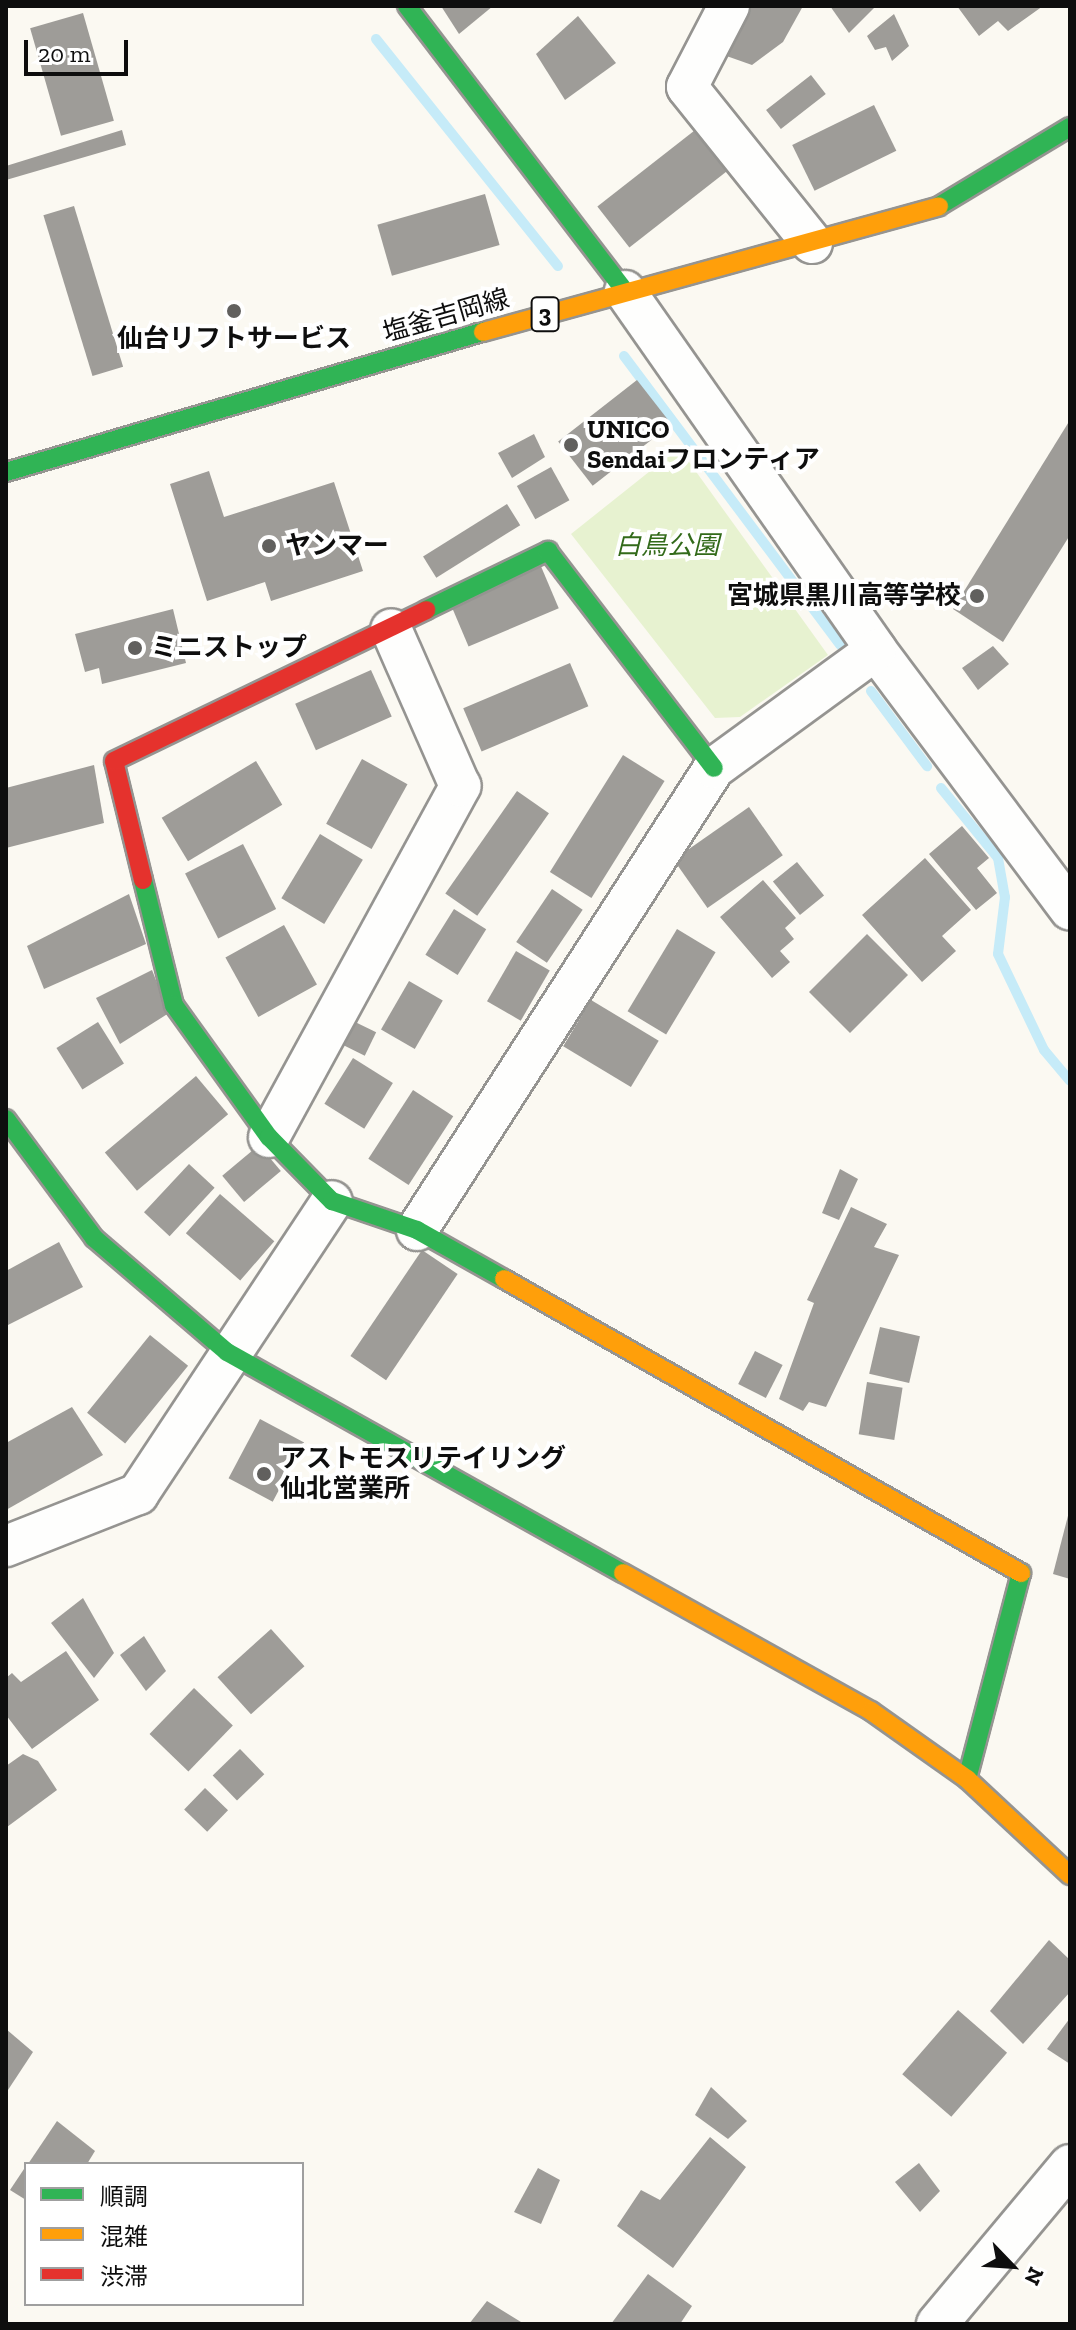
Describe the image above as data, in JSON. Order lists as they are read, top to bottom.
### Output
{
  "streets": {
    "street": ["3", "塩釜吉岡線"]
  },
  "parks": ["白鳥公園"],
  "places": [
    "仙台リフトサービス",
    "UNICO Sendaiフロンティア",
    "ヤンマー",
    "宮城県黒川高等学校",
    "ミニストップ",
    "アストモスリテイリング 仙北営業所"
  ],
  "legend": ["順調", "混雑", "渋滞"],
  "scale_bar": "20 m",
  "north": "bottom right"
}
